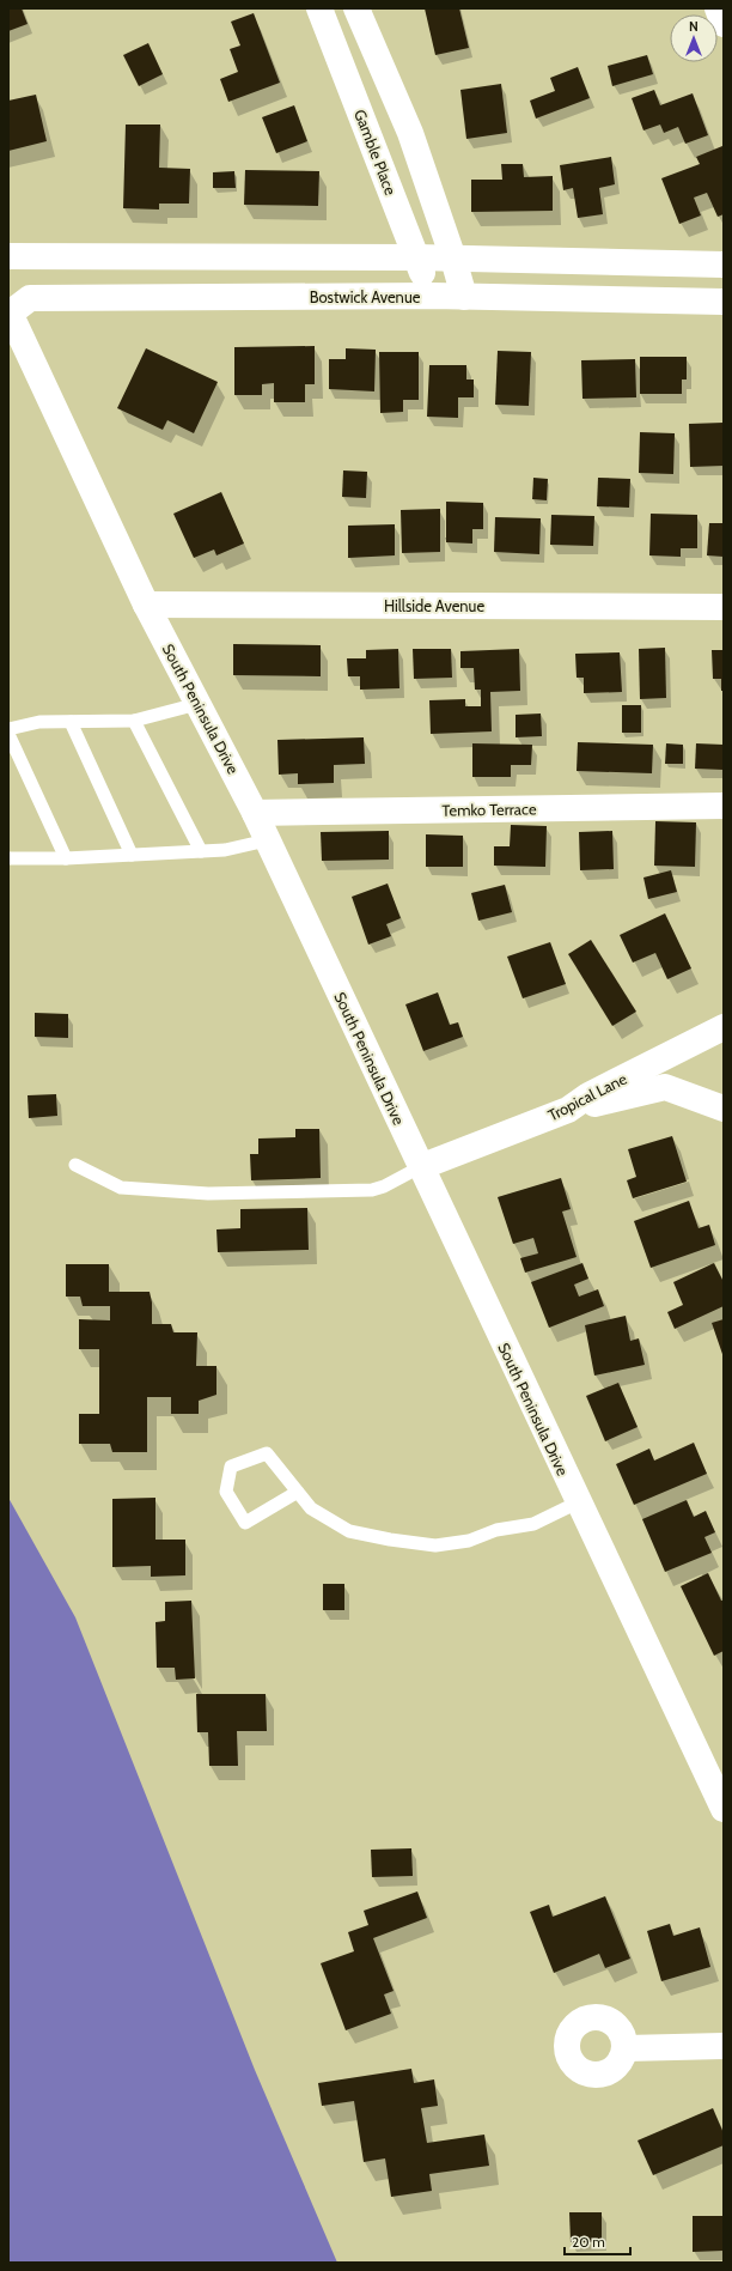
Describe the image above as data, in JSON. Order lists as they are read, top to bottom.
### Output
{
  "streets": {
    "street": [
      "Gamble Place",
      "Bostwick Avenue",
      "Hillside Avenue",
      "South Peninsula Drive",
      "Temko Terrace",
      "Tropical Lane"
    ]
  },
  "crossings": [
    ["Gamble Place", "Bostwick Avenue"],
    ["Bostwick Avenue", "South Peninsula Drive"],
    ["Hillside Avenue", "South Peninsula Drive"],
    ["South Peninsula Drive", "Temko Terrace"],
    ["South Peninsula Drive", "Tropical Lane"]
  ],
  "scale_bar": "20 m",
  "north": "top"
}
